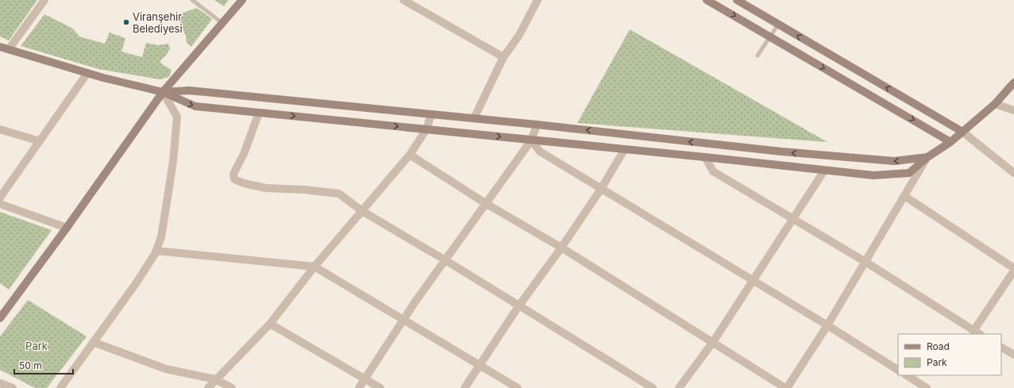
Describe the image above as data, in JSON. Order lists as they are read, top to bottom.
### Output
{
  "parks": ["Park"],
  "places": ["Viranşehir Belediyesi"],
  "legend": ["Road", "Park"],
  "scale_bar": "50 m"
}
